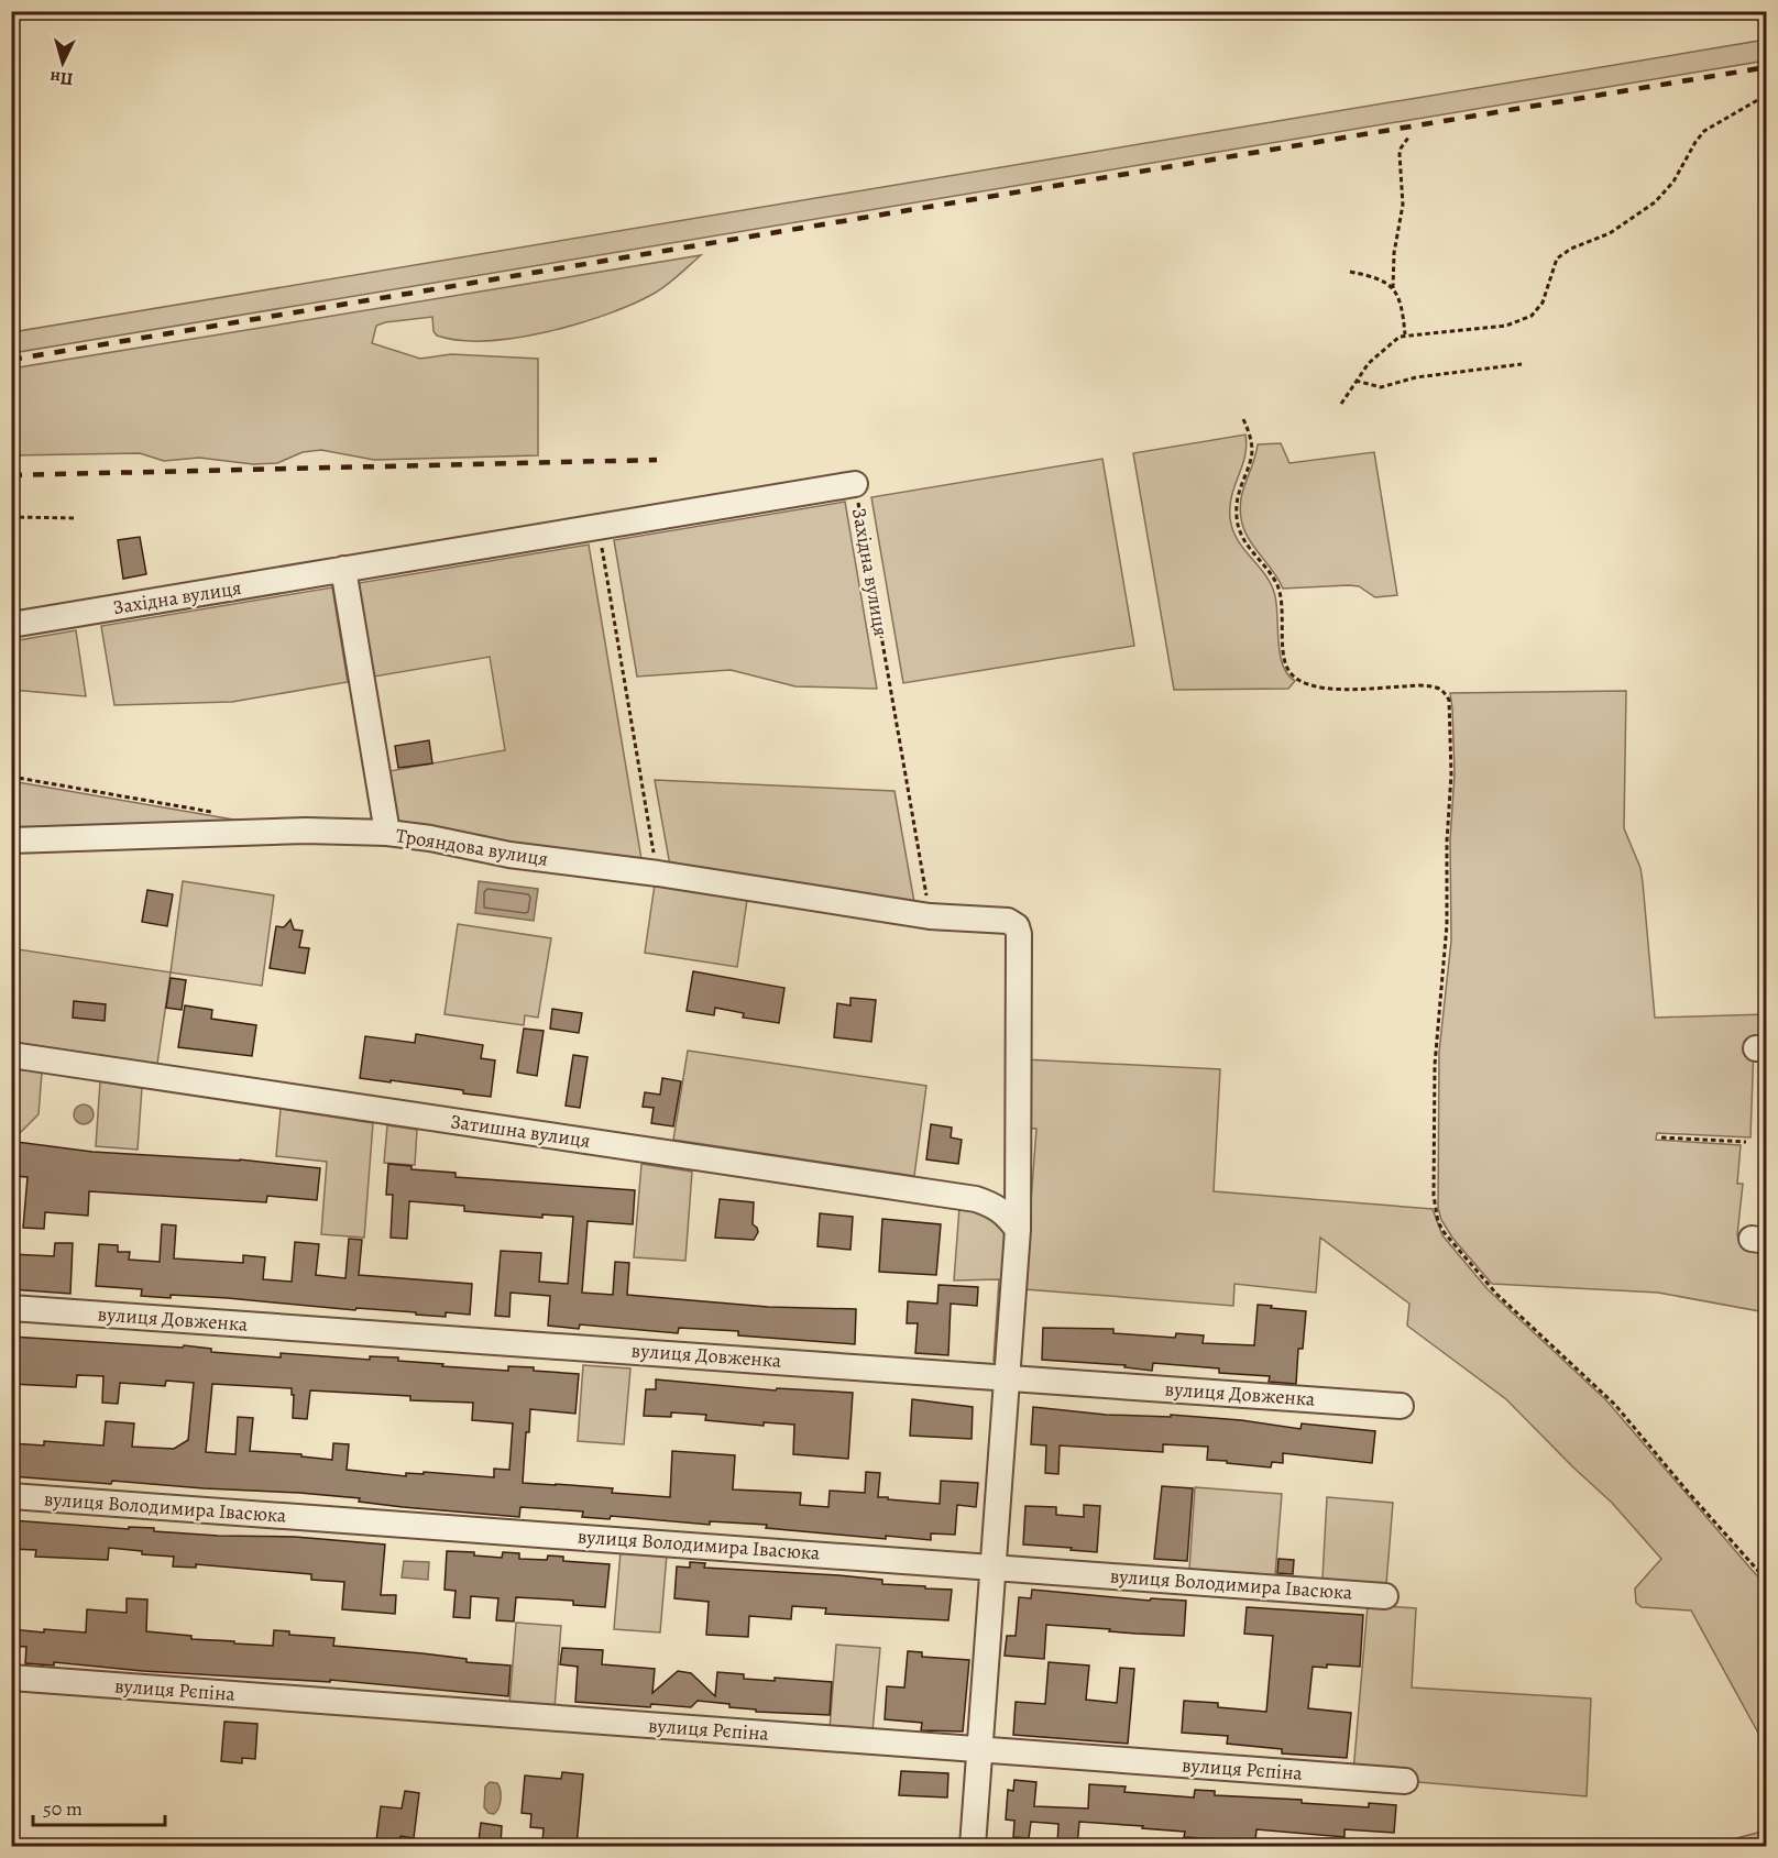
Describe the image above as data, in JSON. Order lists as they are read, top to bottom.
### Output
{
  "streets": {
    "street": [
      "Західна вулиця",
      "Трояндова вулиця",
      "Затишна вулиця",
      "вулиця Довженка",
      "вулиця Володимира Івасюка",
      "вулиця Рєпіна"
    ]
  },
  "crossings": [
    ["Західна вулиця", "Трояндова вулиця"],
    ["Трояндова вулиця", "Затишна вулиця"],
    ["Трояндова вулиця", "вулиця Довженка"],
    ["Трояндова вулиця", "вулиця Володимира Івасюка"],
    ["Трояндова вулиця", "вулиця Рєпіна"]
  ],
  "scale_bar": "50 m",
  "north": "bottom"
}
